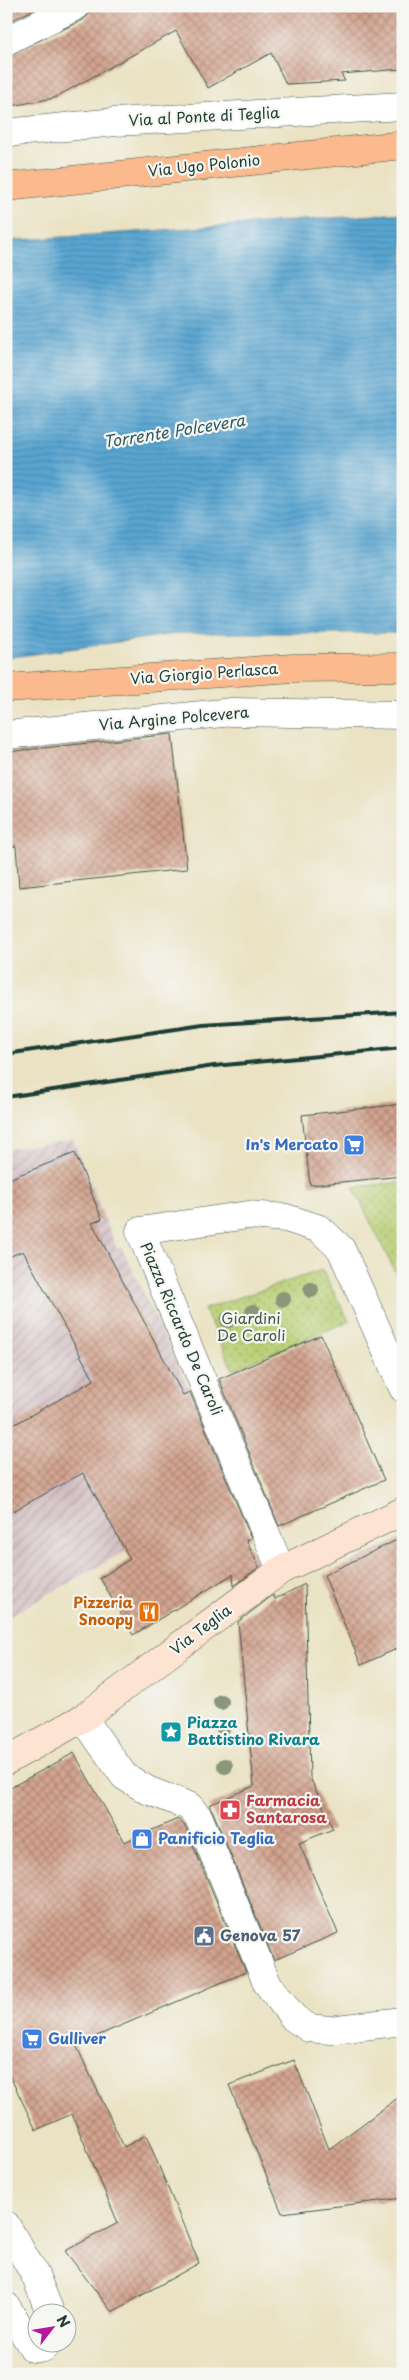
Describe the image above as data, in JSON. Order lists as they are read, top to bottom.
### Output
{
  "streets": {
    "main road": ["Via Ugo Polonio", "Via Giorgio Perlasca", "Via Teglia"],
    "street": ["Via al Ponte di Teglia", "Via Argine Polcevera", "Piazza Riccardo De Caroli"]
  },
  "crossings": [
    ["Piazza Riccardo De Caroli", "Via Teglia"]
  ],
  "water": ["Torrente Polcevera"],
  "parks": ["Giardini De Caroli"],
  "places": {
    "supermarket": ["In's Mercato", "Gulliver"],
    "restaurant": ["Pizzeria Snoopy"],
    "place": ["Piazza Battistino Rivara"],
    "pharmacy": ["Farmacia Santarosa"],
    "shop": ["Panificio Teglia"],
    "public building": ["Genova 57"]
  },
  "north": "top right"
}
